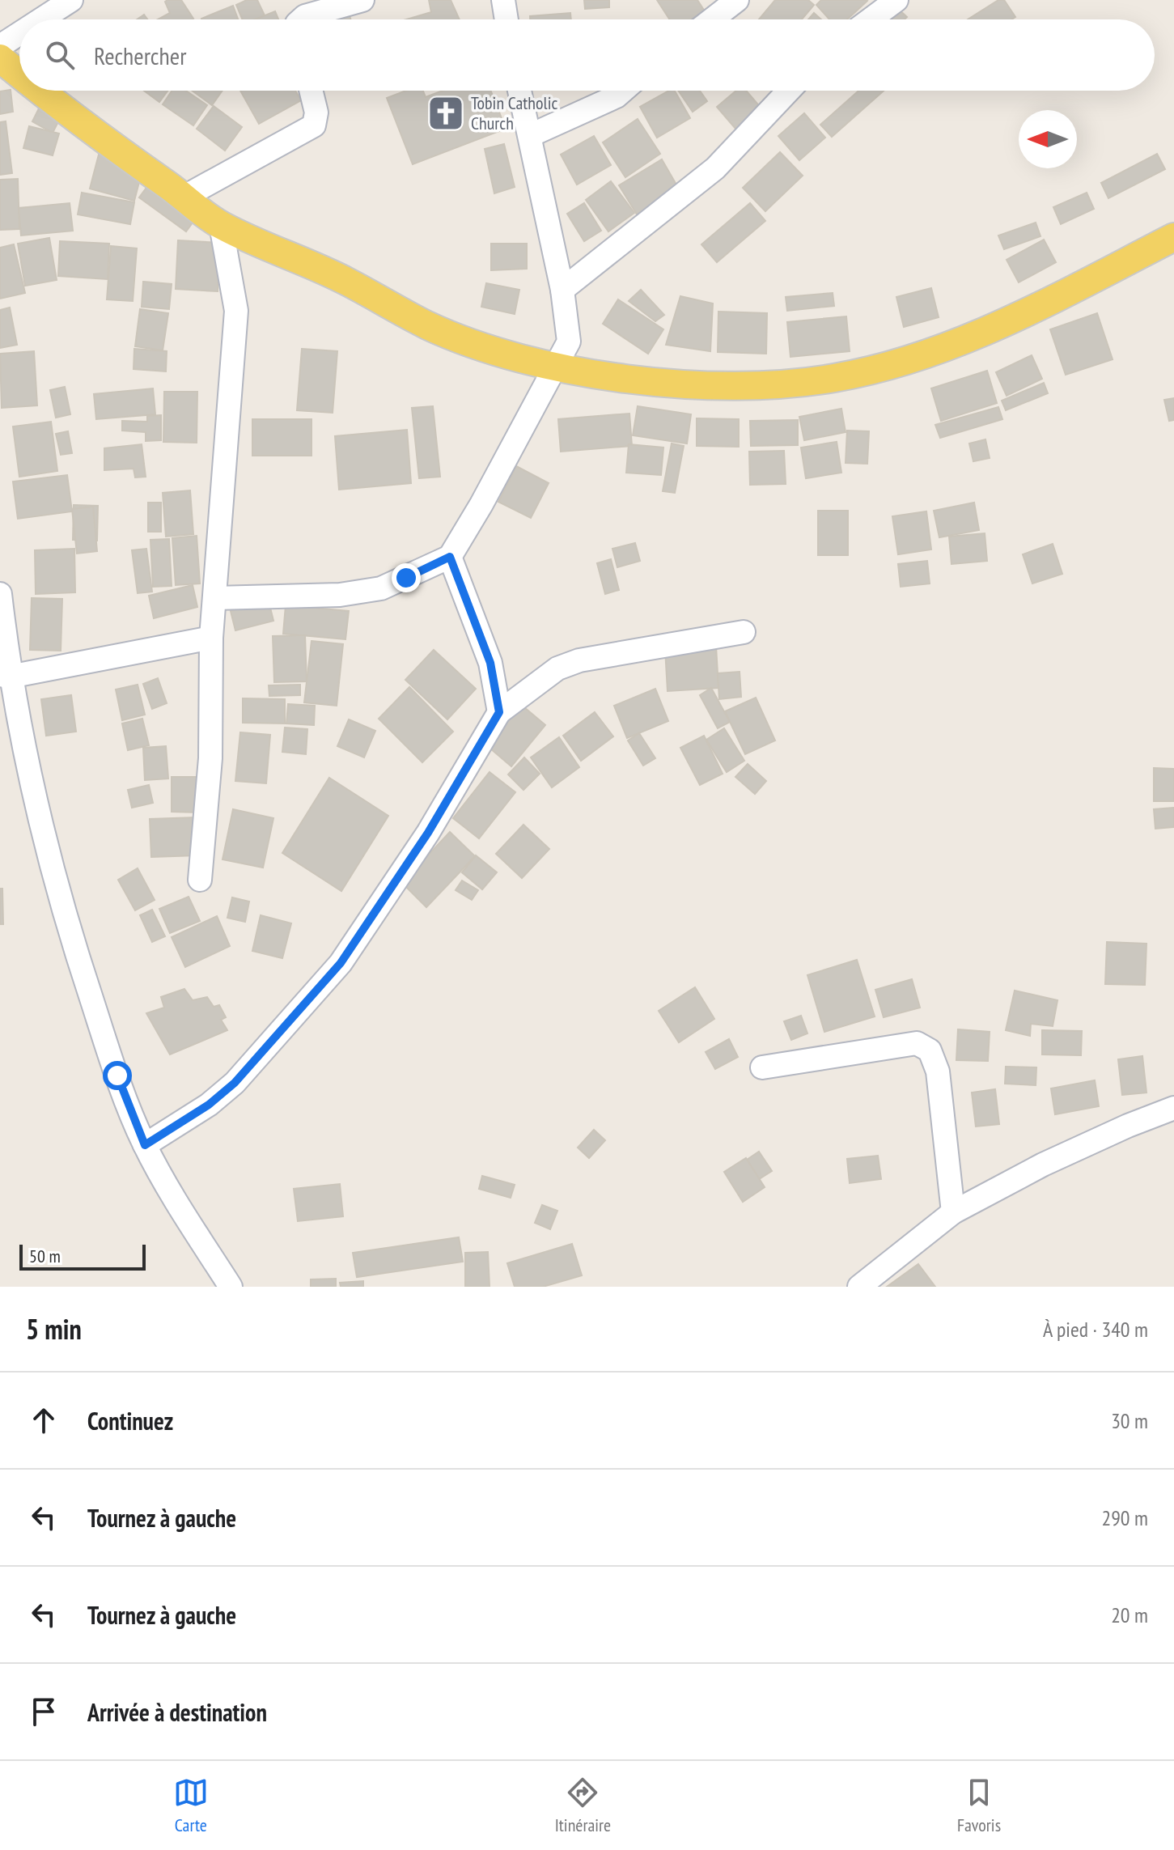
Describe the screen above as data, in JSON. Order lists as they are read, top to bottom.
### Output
{
  "places": {
    "church": ["Tobin Catholic Church"]
  },
  "scale_bar": "50 m",
  "north": "left",
  "page": {
    "search": "Rechercher",
    "scale": "50 m",
    "heading": ["5 min", "À pied · 340 m"],
    "list": [
      ["Continuez", "30 m"],
      ["Tournez à gauche", "290 m"],
      ["Tournez à gauche", "20 m"],
      "Arrivée à destination"
    ],
    "nav": ["Carte", "Itinéraire", "Favoris"]
  }
}
